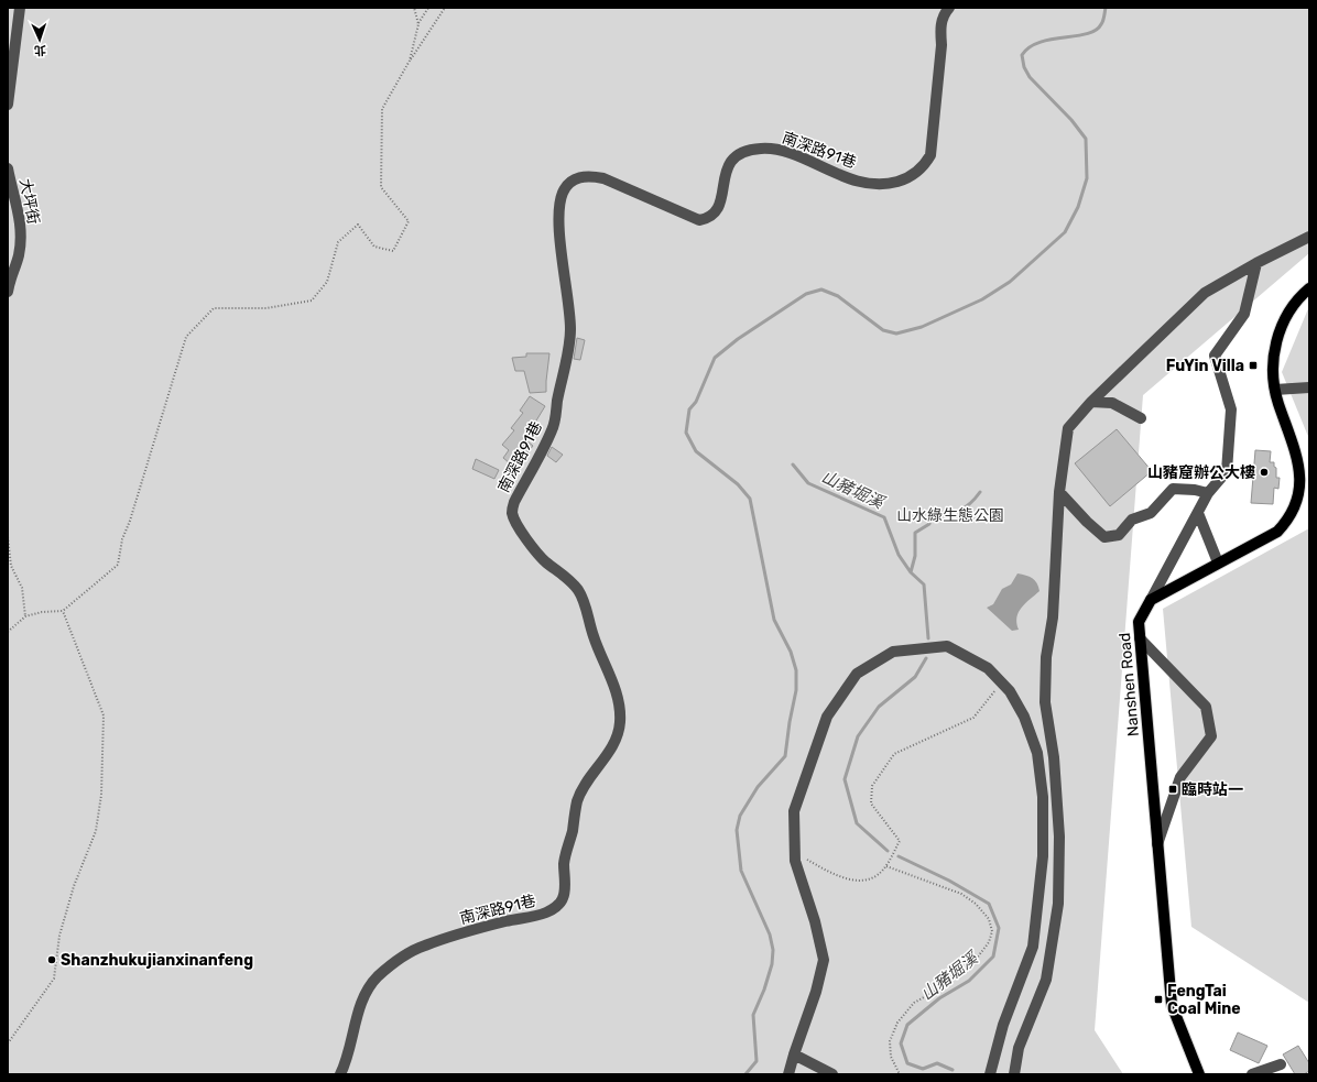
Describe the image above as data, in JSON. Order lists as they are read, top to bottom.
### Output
{
  "streets": {
    "main road": ["Nanshen Road"],
    "street": ["南深路91巷", "大坪街"]
  },
  "water": ["山豬堀溪"],
  "parks": ["山水綠生態公園"],
  "places": {
    "transit": ["FuYin Villa", "臨時站一", "FengTai Coal Mine"],
    "other": ["山豬窟辦公大樓", "Shanzhukujianxinanfeng"]
  },
  "north": "bottom"
}
